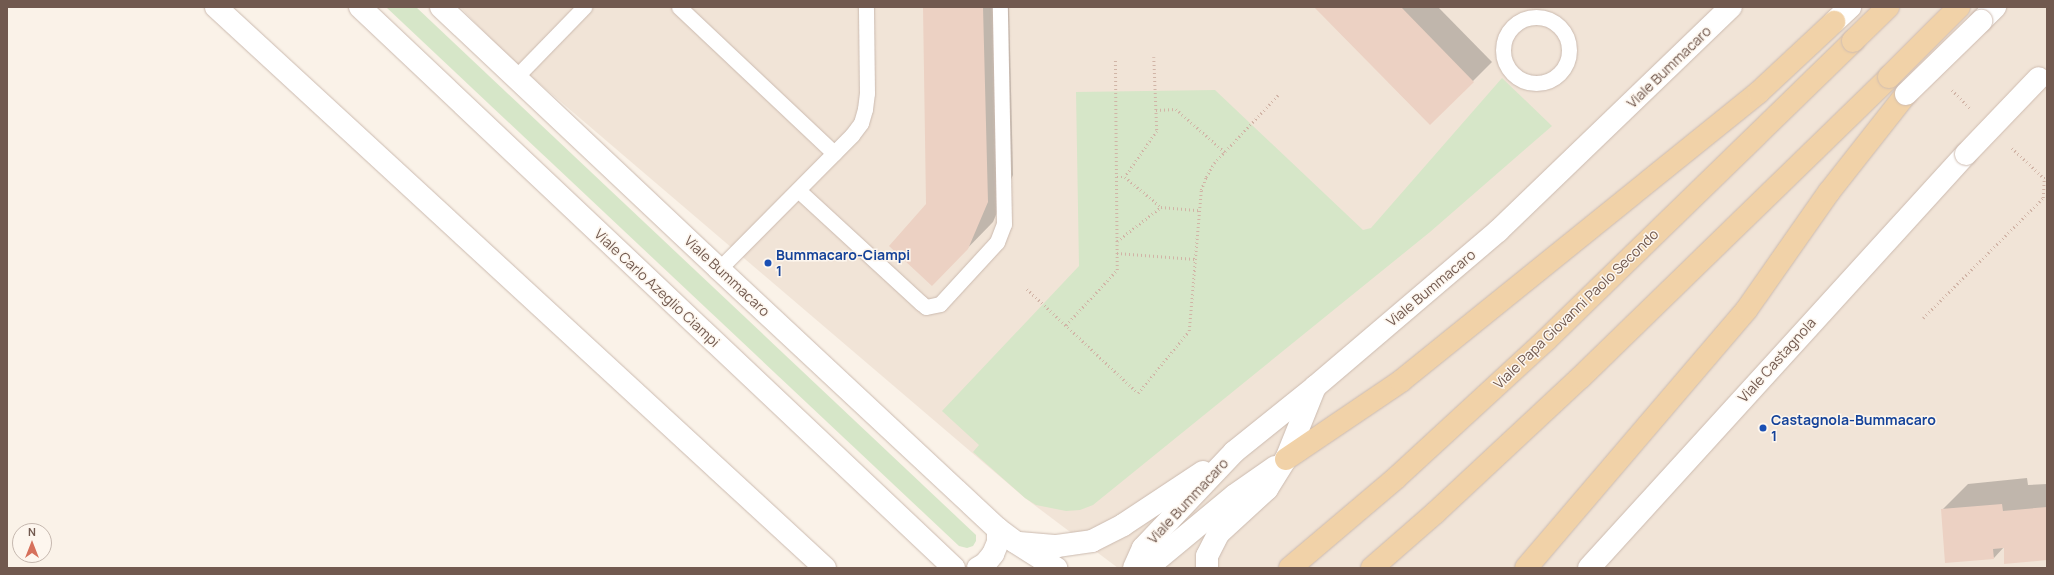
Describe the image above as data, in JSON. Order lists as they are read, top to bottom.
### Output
{
  "streets": {
    "main road": [
      "Viale Bummacaro",
      "Viale Carlo Azeglio Ciampi",
      "Viale Papa Giovanni Paolo Secondo",
      "Viale Castagnola"
    ]
  },
  "places": ["Bummacaro-Ciampi 1", "Castagnola-Bummacaro 1"],
  "north": "top"
}
